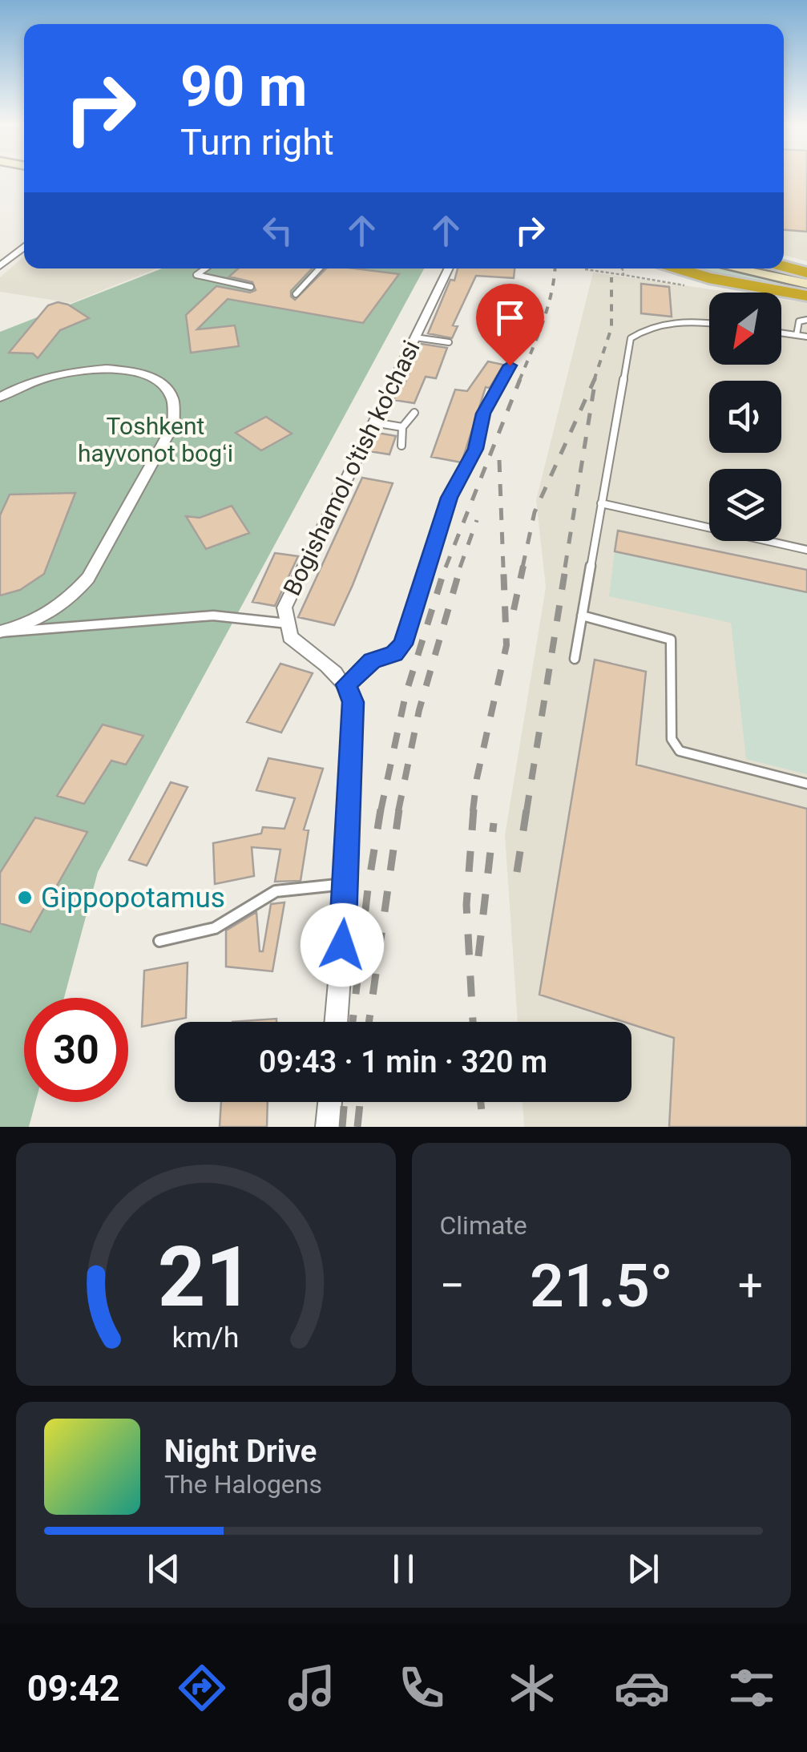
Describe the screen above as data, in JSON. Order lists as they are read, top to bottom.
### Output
{
  "streets": {
    "street": ["Bogishamol o'tish ko'chasi"]
  },
  "parks": ["Toshkent hayvonot bogʻi"],
  "places": ["Gippopotamus"],
  "north": "bottom left",
  "page": {
    "turn": ["90 m", "Turn right"],
    "limit": "30",
    "trip": "09:43 · 1 min · 320 m",
    "tile": "Climate",
    "heat": ["−", "21.5°", "+"],
    "song": ["Night Drive", "The Halogens"],
    "tabs": "09:42",
    "gauge": ["21", "km/h"]
  }
}
